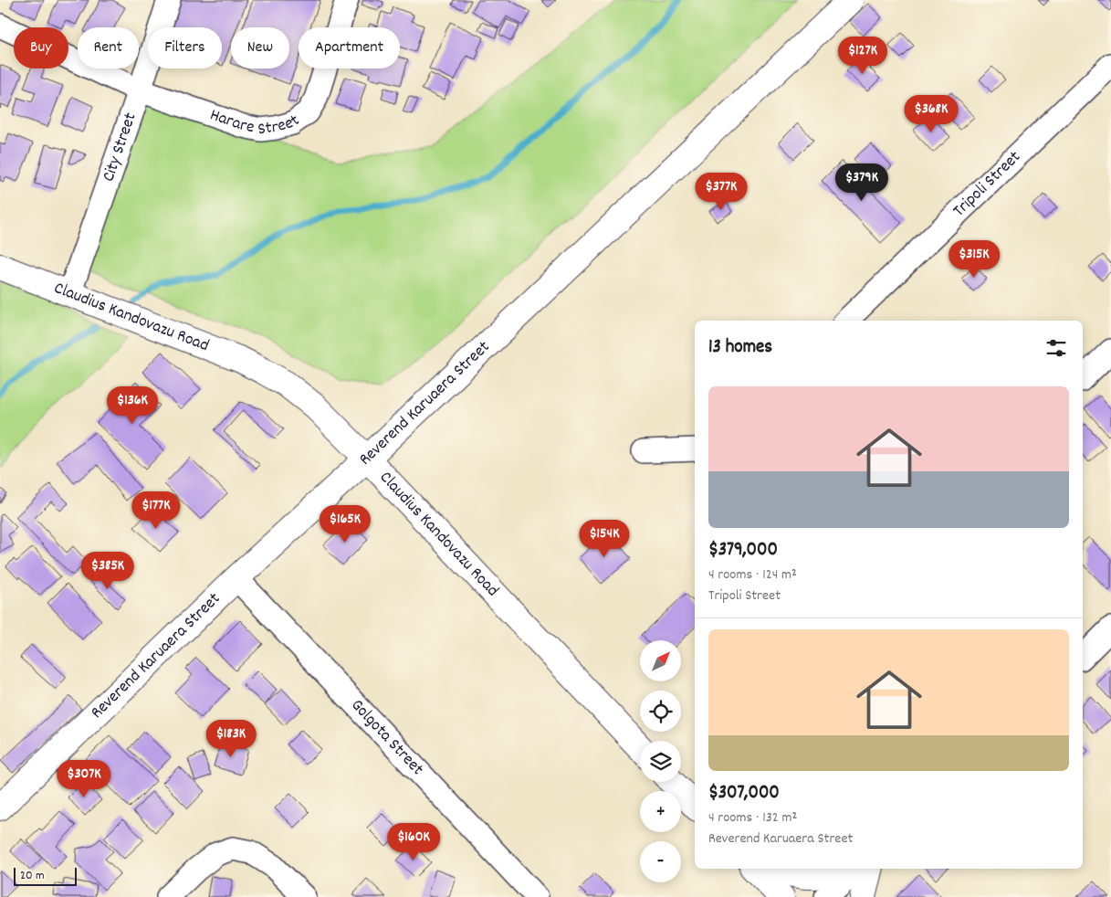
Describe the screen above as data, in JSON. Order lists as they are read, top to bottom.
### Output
{
  "streets": {
    "street": [
      "Harare Street",
      "City Street",
      "Tripoli Street",
      "Claudius Kandovazu Road",
      "Reverend Karuaera Street",
      "Golgota Street"
    ]
  },
  "crossings": [
    ["Harare Street", "City Street"],
    ["City Street", "Claudius Kandovazu Road"],
    ["Claudius Kandovazu Road", "Reverend Karuaera Street"],
    ["Reverend Karuaera Street", "Golgota Street"]
  ],
  "scale_bar": "20 m",
  "north": "top right",
  "page": {
    "chip": [
      "Buy",
      "Rent",
      "Filters",
      "New",
      "Apartment"
    ],
    "price": [
      "$127K",
      "$368K",
      "$379K",
      "$377K",
      "$315K",
      "$136K",
      "$177K",
      "$165K",
      "$154K",
      "$385K",
      "$183K",
      "$307K",
      "$160K"
    ],
    "heading": "13 homes",
    "list": [
      {
        "name": "$379,000",
        "note": "4 rooms · 124 m² · Tripoli Street"
      },
      {
        "name": "$307,000",
        "note": "4 rooms · 132 m² · Reverend Karuaera Street"
      }
    ],
    "map_buttons": ["+", "−"],
    "scale": "20 m"
  }
}
